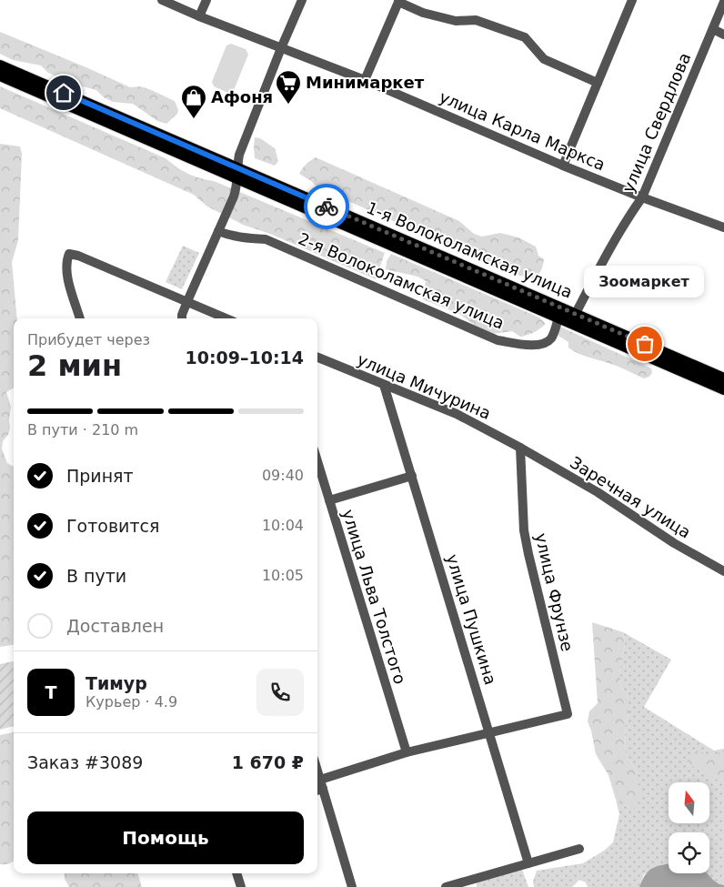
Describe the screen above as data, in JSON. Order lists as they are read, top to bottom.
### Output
{
  "streets": {
    "main road": ["1-я Волоколамская улица"],
    "street": [
      "улица Свердлова",
      "улица Карла Маркса",
      "2-я Волоколамская улица",
      "улица Мичурина",
      "Заречная улица",
      "улица Фрунзе",
      "улица Льва Толстого",
      "улица Пушкина"
    ]
  },
  "crossings": [
    ["улица Свердлова", "улица Карла Маркса"],
    ["улица Свердлова", "1-я Волоколамская улица"],
    ["1-я Волоколамская улица", "2-я Волоколамская улица"],
    ["улица Мичурина", "Заречная улица"],
    ["улица Мичурина", "улица Фрунзе"],
    ["улица Мичурина", "улица Пушкина"],
    ["Заречная улица", "улица Фрунзе"],
    ["улица Фрунзе", "улица Пушкина"]
  ],
  "places": {
    "supermarket": ["Минимаркет"],
    "shop": ["Афоня"],
    "other": ["Зоомаркет"]
  },
  "north": "top",
  "page": {
    "bubble": "Зоомаркет",
    "heading": ["2 мин", "Прибудет через", "10:09–10:14"],
    "panel": [
      "Тимур",
      "Курьер · 4.9",
      "Заказ #3089",
      "1 670 ₽"
    ],
    "bar": "В пути · 210 m",
    "list": [
      ["Принят", "09:40"],
      ["Готовится", "10:04"],
      ["В пути", "10:05"],
      "Доставлен"
    ],
    "round": "Т",
    "buttons": "Помощь"
  }
}
